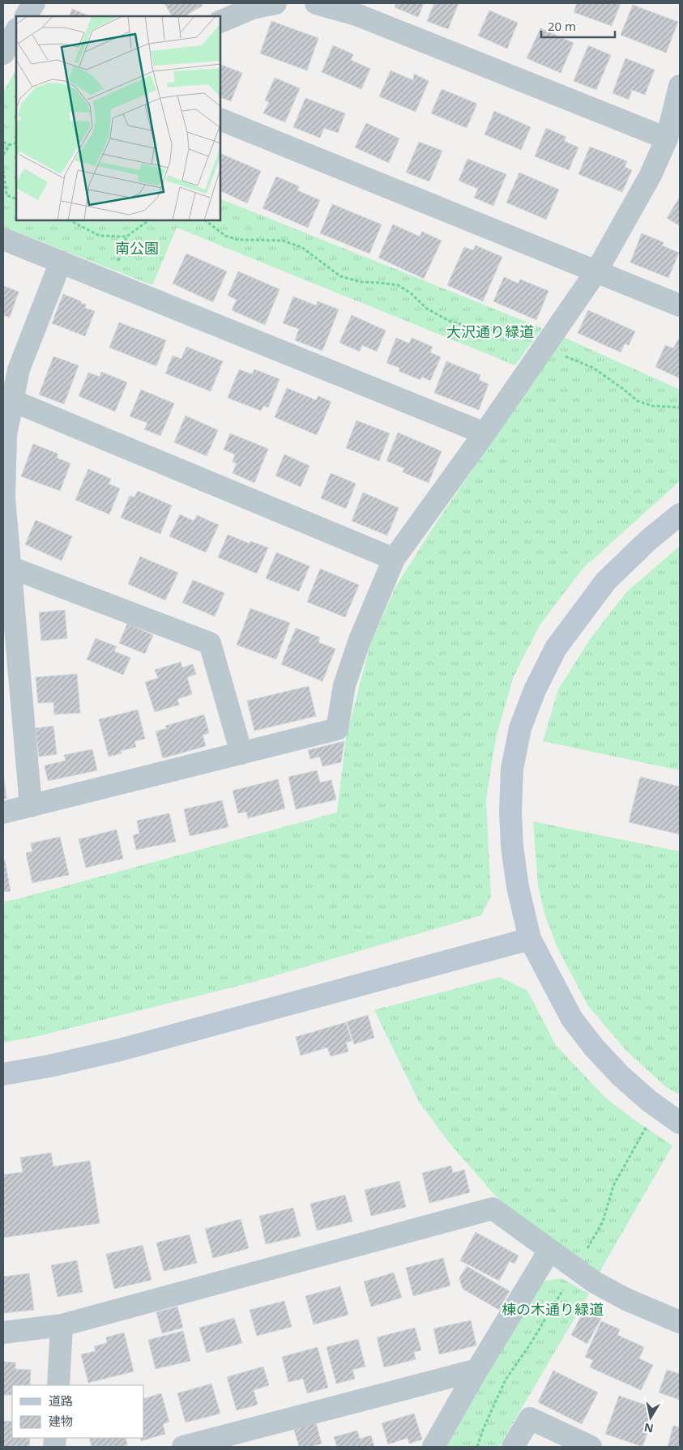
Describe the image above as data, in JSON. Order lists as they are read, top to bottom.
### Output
{
  "parks": ["南公園", "大沢通り緑道", "棟の木通り緑道"],
  "legend": ["道路", "建物"],
  "scale_bar": "20 m",
  "north": "bottom"
}
